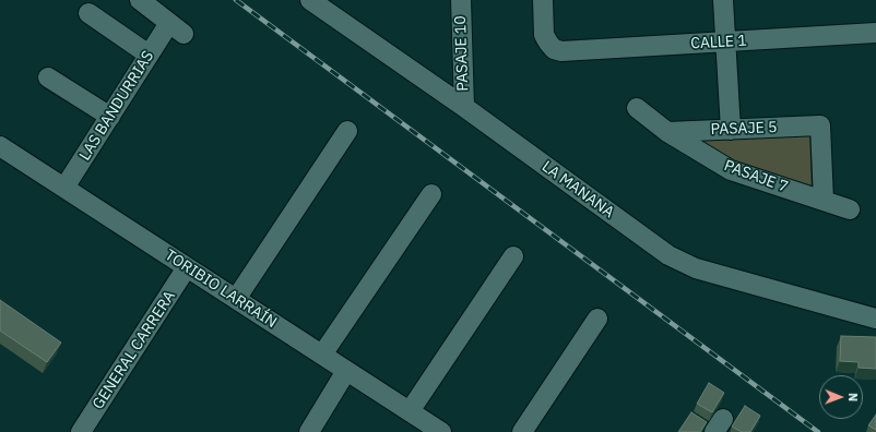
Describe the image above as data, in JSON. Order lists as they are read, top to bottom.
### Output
{
  "streets": {
    "street": [
      "CALLE 1",
      "PASAJE 10",
      "LAS BANDURRIAS",
      "PASAJE 5",
      "PASAJE 7",
      "LA MANANA",
      "TORIBIO LARRAÍN",
      "GENERAL CARRERA"
    ]
  },
  "crossings": [
    ["PASAJE 10", "LA MANANA"],
    ["LAS BANDURRIAS", "TORIBIO LARRAÍN"],
    ["PASAJE 5", "PASAJE 7"],
    ["TORIBIO LARRAÍN", "GENERAL CARRERA"]
  ],
  "north": "right"
}
